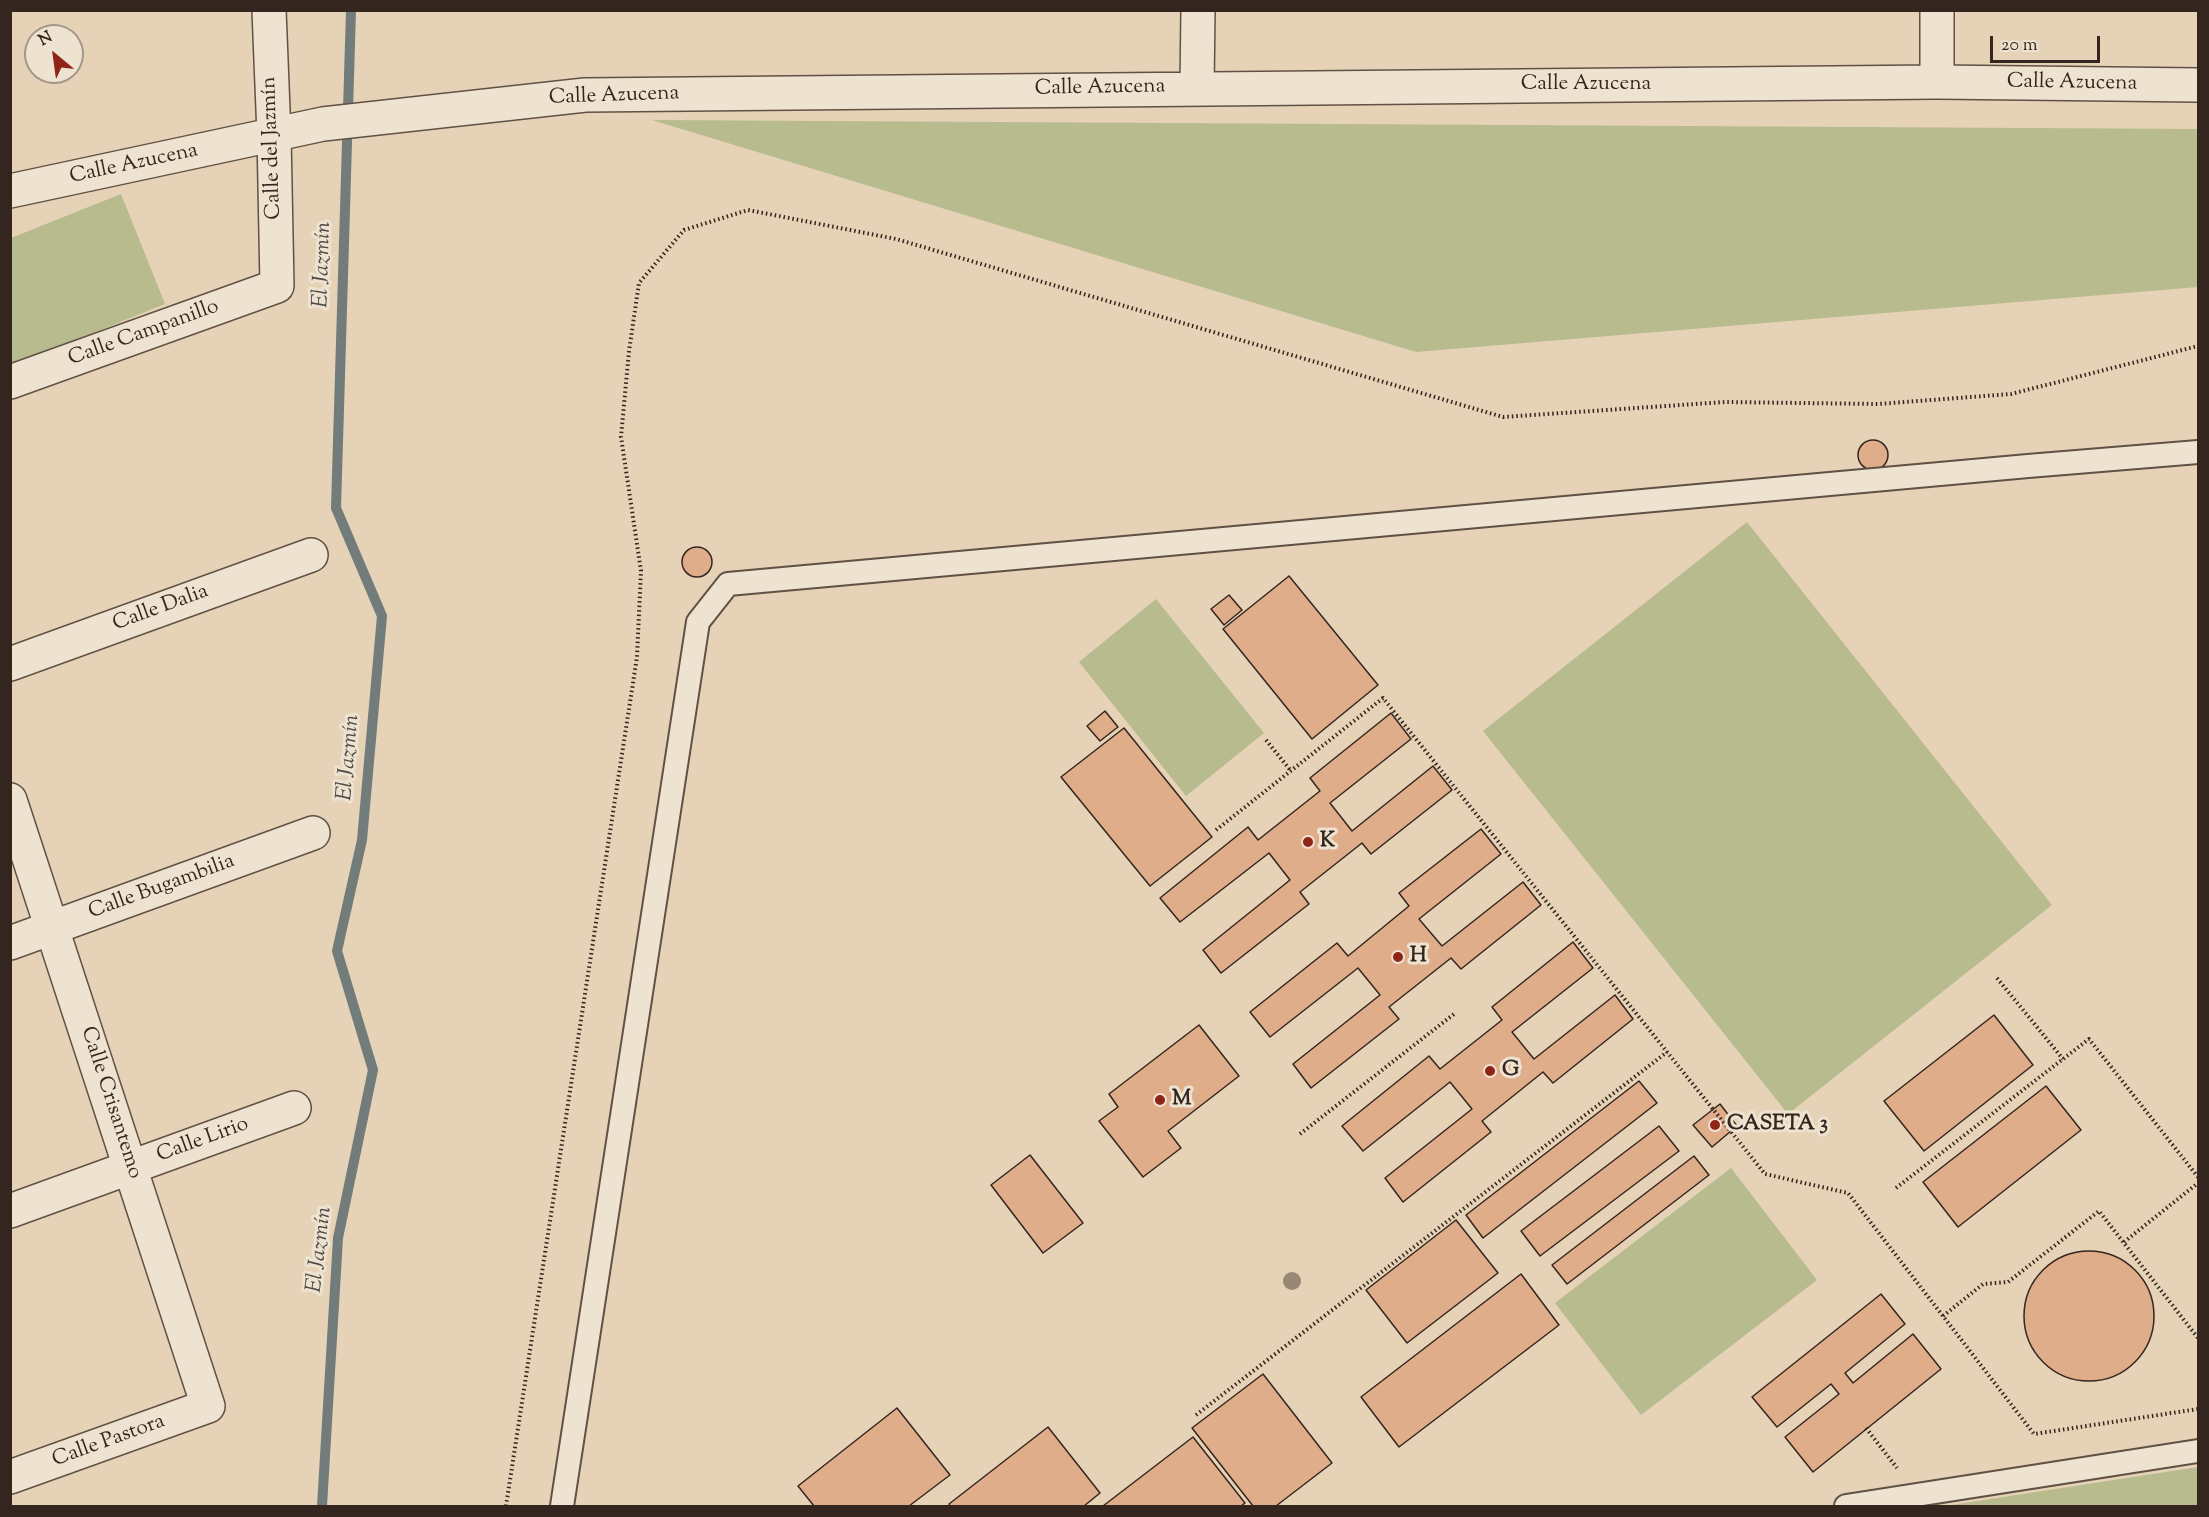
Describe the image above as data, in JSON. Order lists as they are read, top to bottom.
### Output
{
  "streets": {
    "street": [
      "Calle Azucena",
      "Calle del Jazmín",
      "Calle Campanillo",
      "Calle Dalia",
      "Calle Bugambilia",
      "Calle Crisantemo",
      "Calle Lirio",
      "Calle Pastora"
    ]
  },
  "crossings": [
    ["Calle Azucena", "Calle del Jazmín"],
    ["Calle del Jazmín", "Calle Campanillo"],
    ["Calle Bugambilia", "Calle Crisantemo"],
    ["Calle Crisantemo", "Calle Lirio"],
    ["Calle Crisantemo", "Calle Pastora"]
  ],
  "water": ["El Jazmín"],
  "places": [
    "K",
    "H",
    "G",
    "M",
    "CASETA 3"
  ],
  "scale_bar": "20 m",
  "north": "top left"
}
